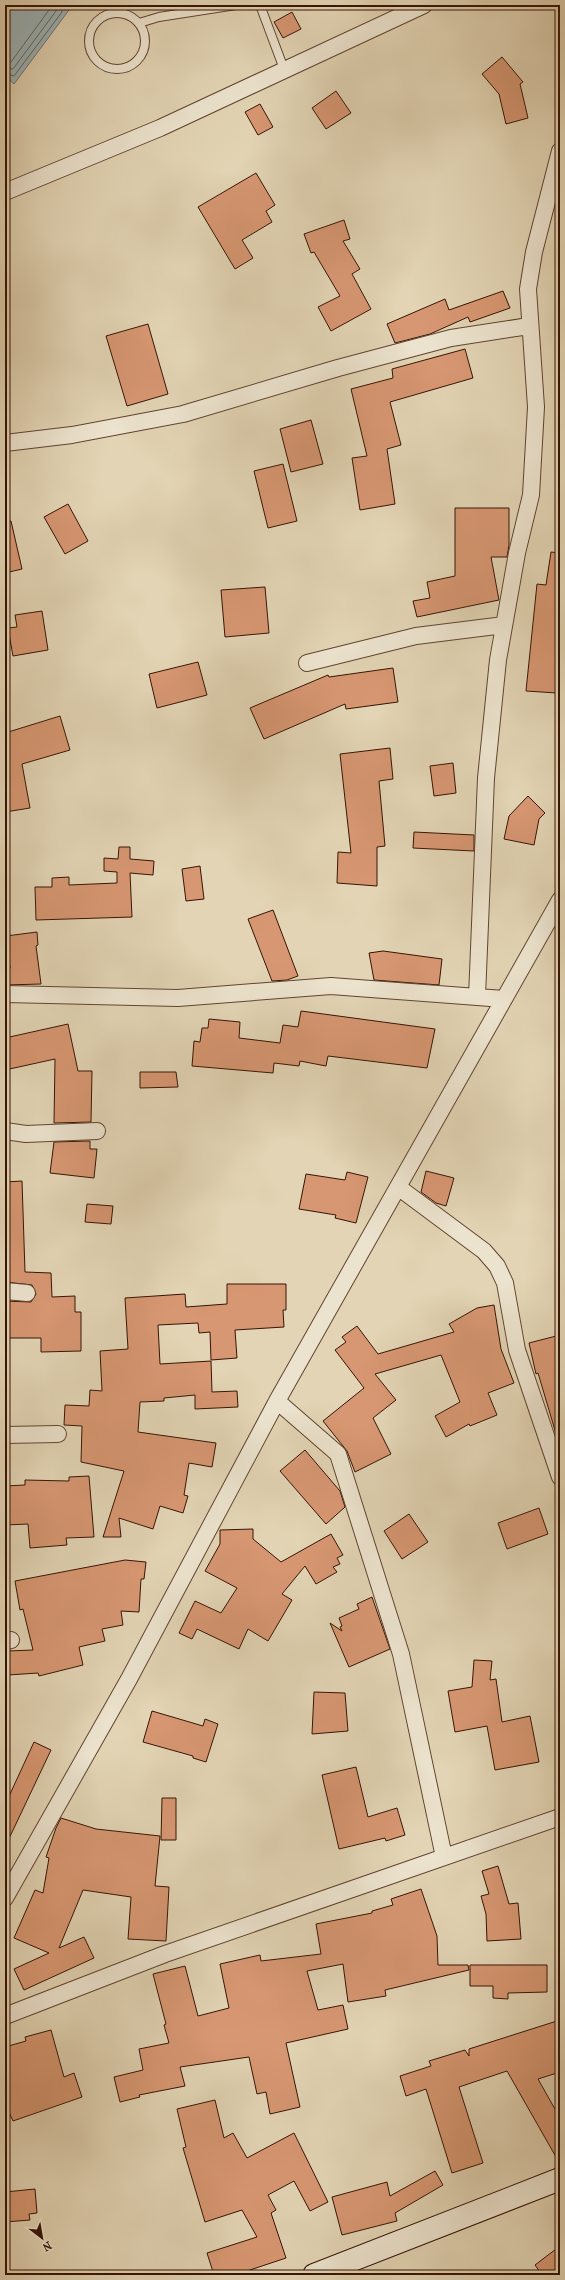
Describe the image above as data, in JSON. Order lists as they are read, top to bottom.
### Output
{
  "north": "bottom right"
}
